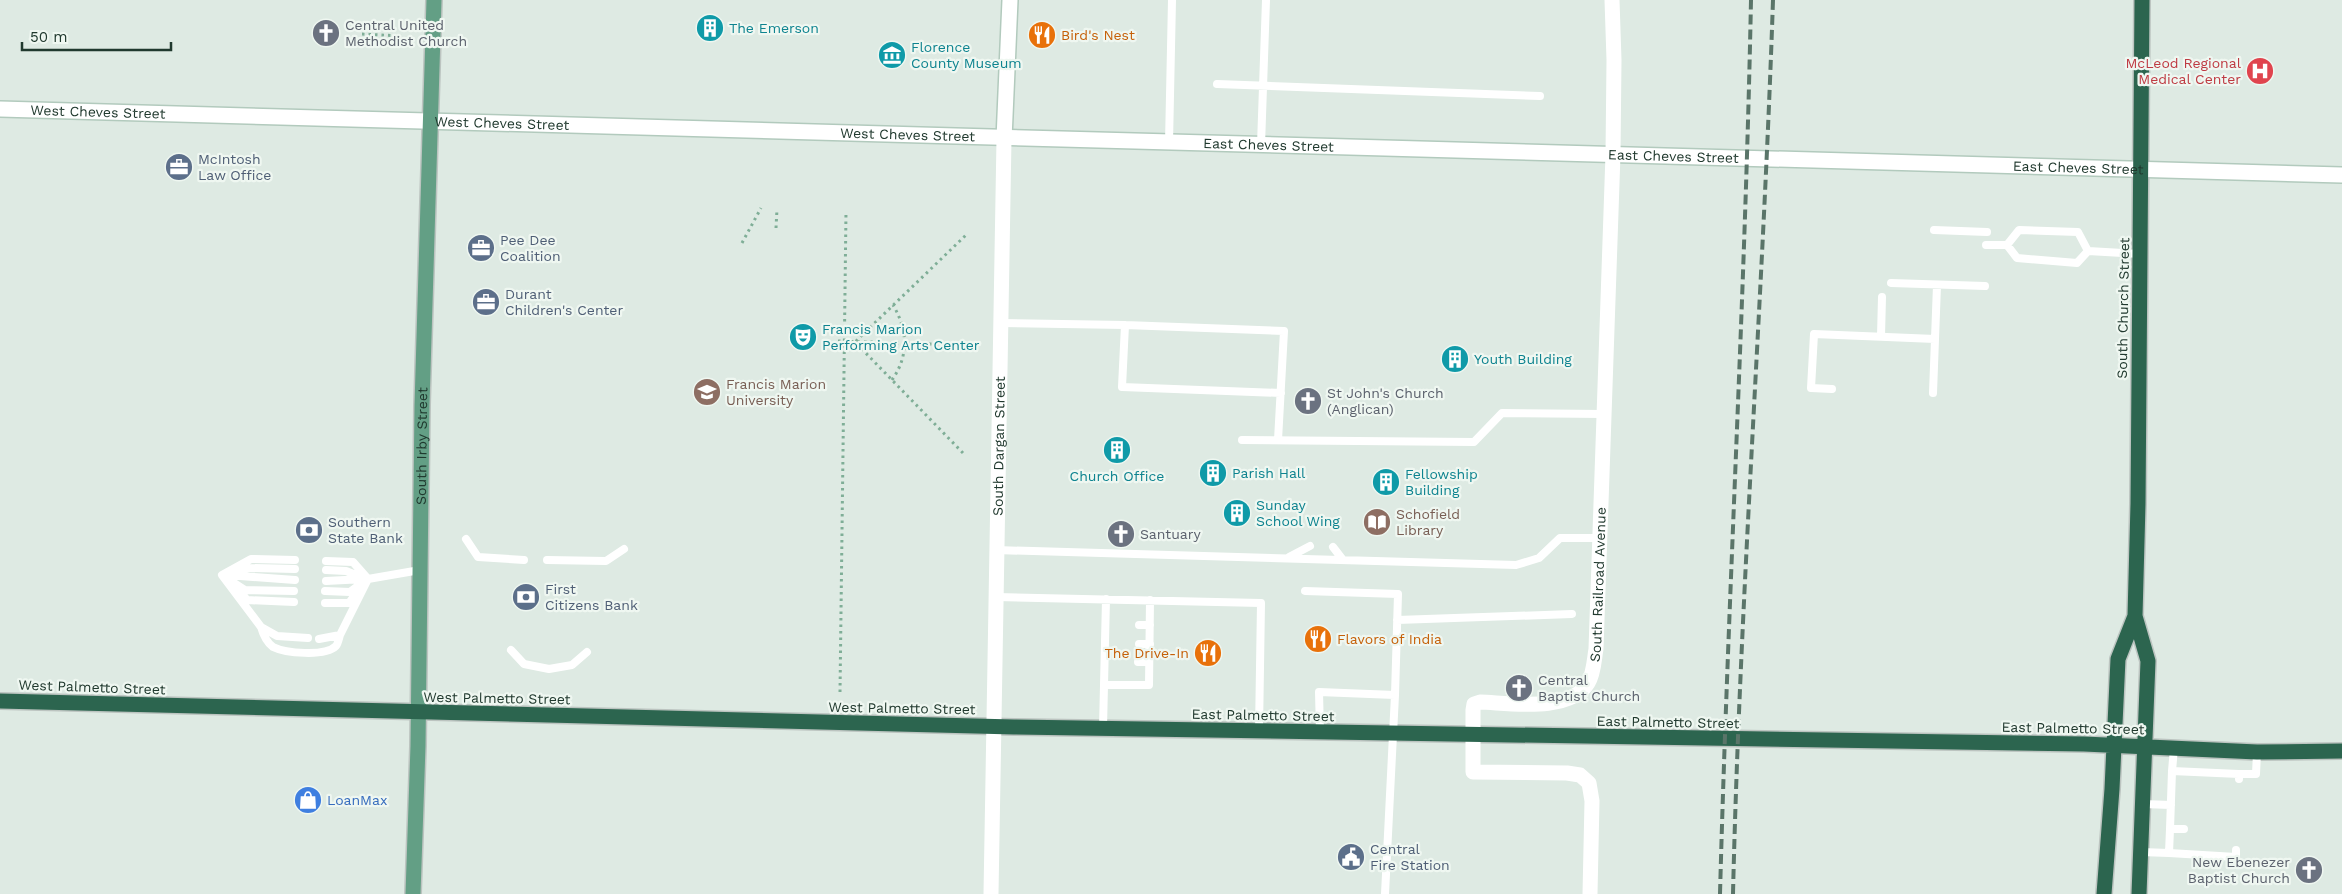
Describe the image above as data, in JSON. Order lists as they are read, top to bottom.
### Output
{
  "streets": {
    "highway": ["South Church Street", "West Palmetto Street", "East Palmetto Street"],
    "main road": [
      "West Cheves Street",
      "East Cheves Street",
      "South Irby Street",
      "South Dargan Street",
      "South Railroad Avenue"
    ]
  },
  "crossings": [
    ["West Cheves Street", "East Cheves Street"],
    ["West Cheves Street", "South Irby Street"],
    ["West Cheves Street", "South Dargan Street"],
    ["East Cheves Street", "South Church Street"],
    ["East Cheves Street", "South Dargan Street"],
    ["East Cheves Street", "South Railroad Avenue"],
    ["South Church Street", "East Palmetto Street"],
    ["South Irby Street", "West Palmetto Street"],
    ["South Dargan Street", "West Palmetto Street"],
    ["South Dargan Street", "East Palmetto Street"],
    ["South Railroad Avenue", "East Palmetto Street"],
    ["West Palmetto Street", "East Palmetto Street"]
  ],
  "places": {
    "building": [
      "The Emerson",
      "Youth Building",
      "Church Office",
      "Parish Hall",
      "Fellowship Building",
      "Sunday School Wing"
    ],
    "church": [
      "Central United Methodist Church",
      "St John's Church (Anglican)",
      "Santuary",
      "Central Baptist Church",
      "New Ebenezer Baptist Church"
    ],
    "restaurant": ["Bird's Nest", "Flavors of India", "The Drive-In"],
    "museum": ["Florence County Museum"],
    "hospital": ["McLeod Regional Medical Center"],
    "office": ["McIntosh Law Office", "Pee Dee Coalition", "Durant Children's Center"],
    "theatre": ["Francis Marion Performing Arts Center"],
    "school or university": ["Francis Marion University"],
    "library": ["Schofield Library"],
    "bank": ["Southern State Bank", "First Citizens Bank"],
    "shop": ["LoanMax"],
    "public building": ["Central Fire Station"]
  },
  "scale_bar": "50 m"
}
